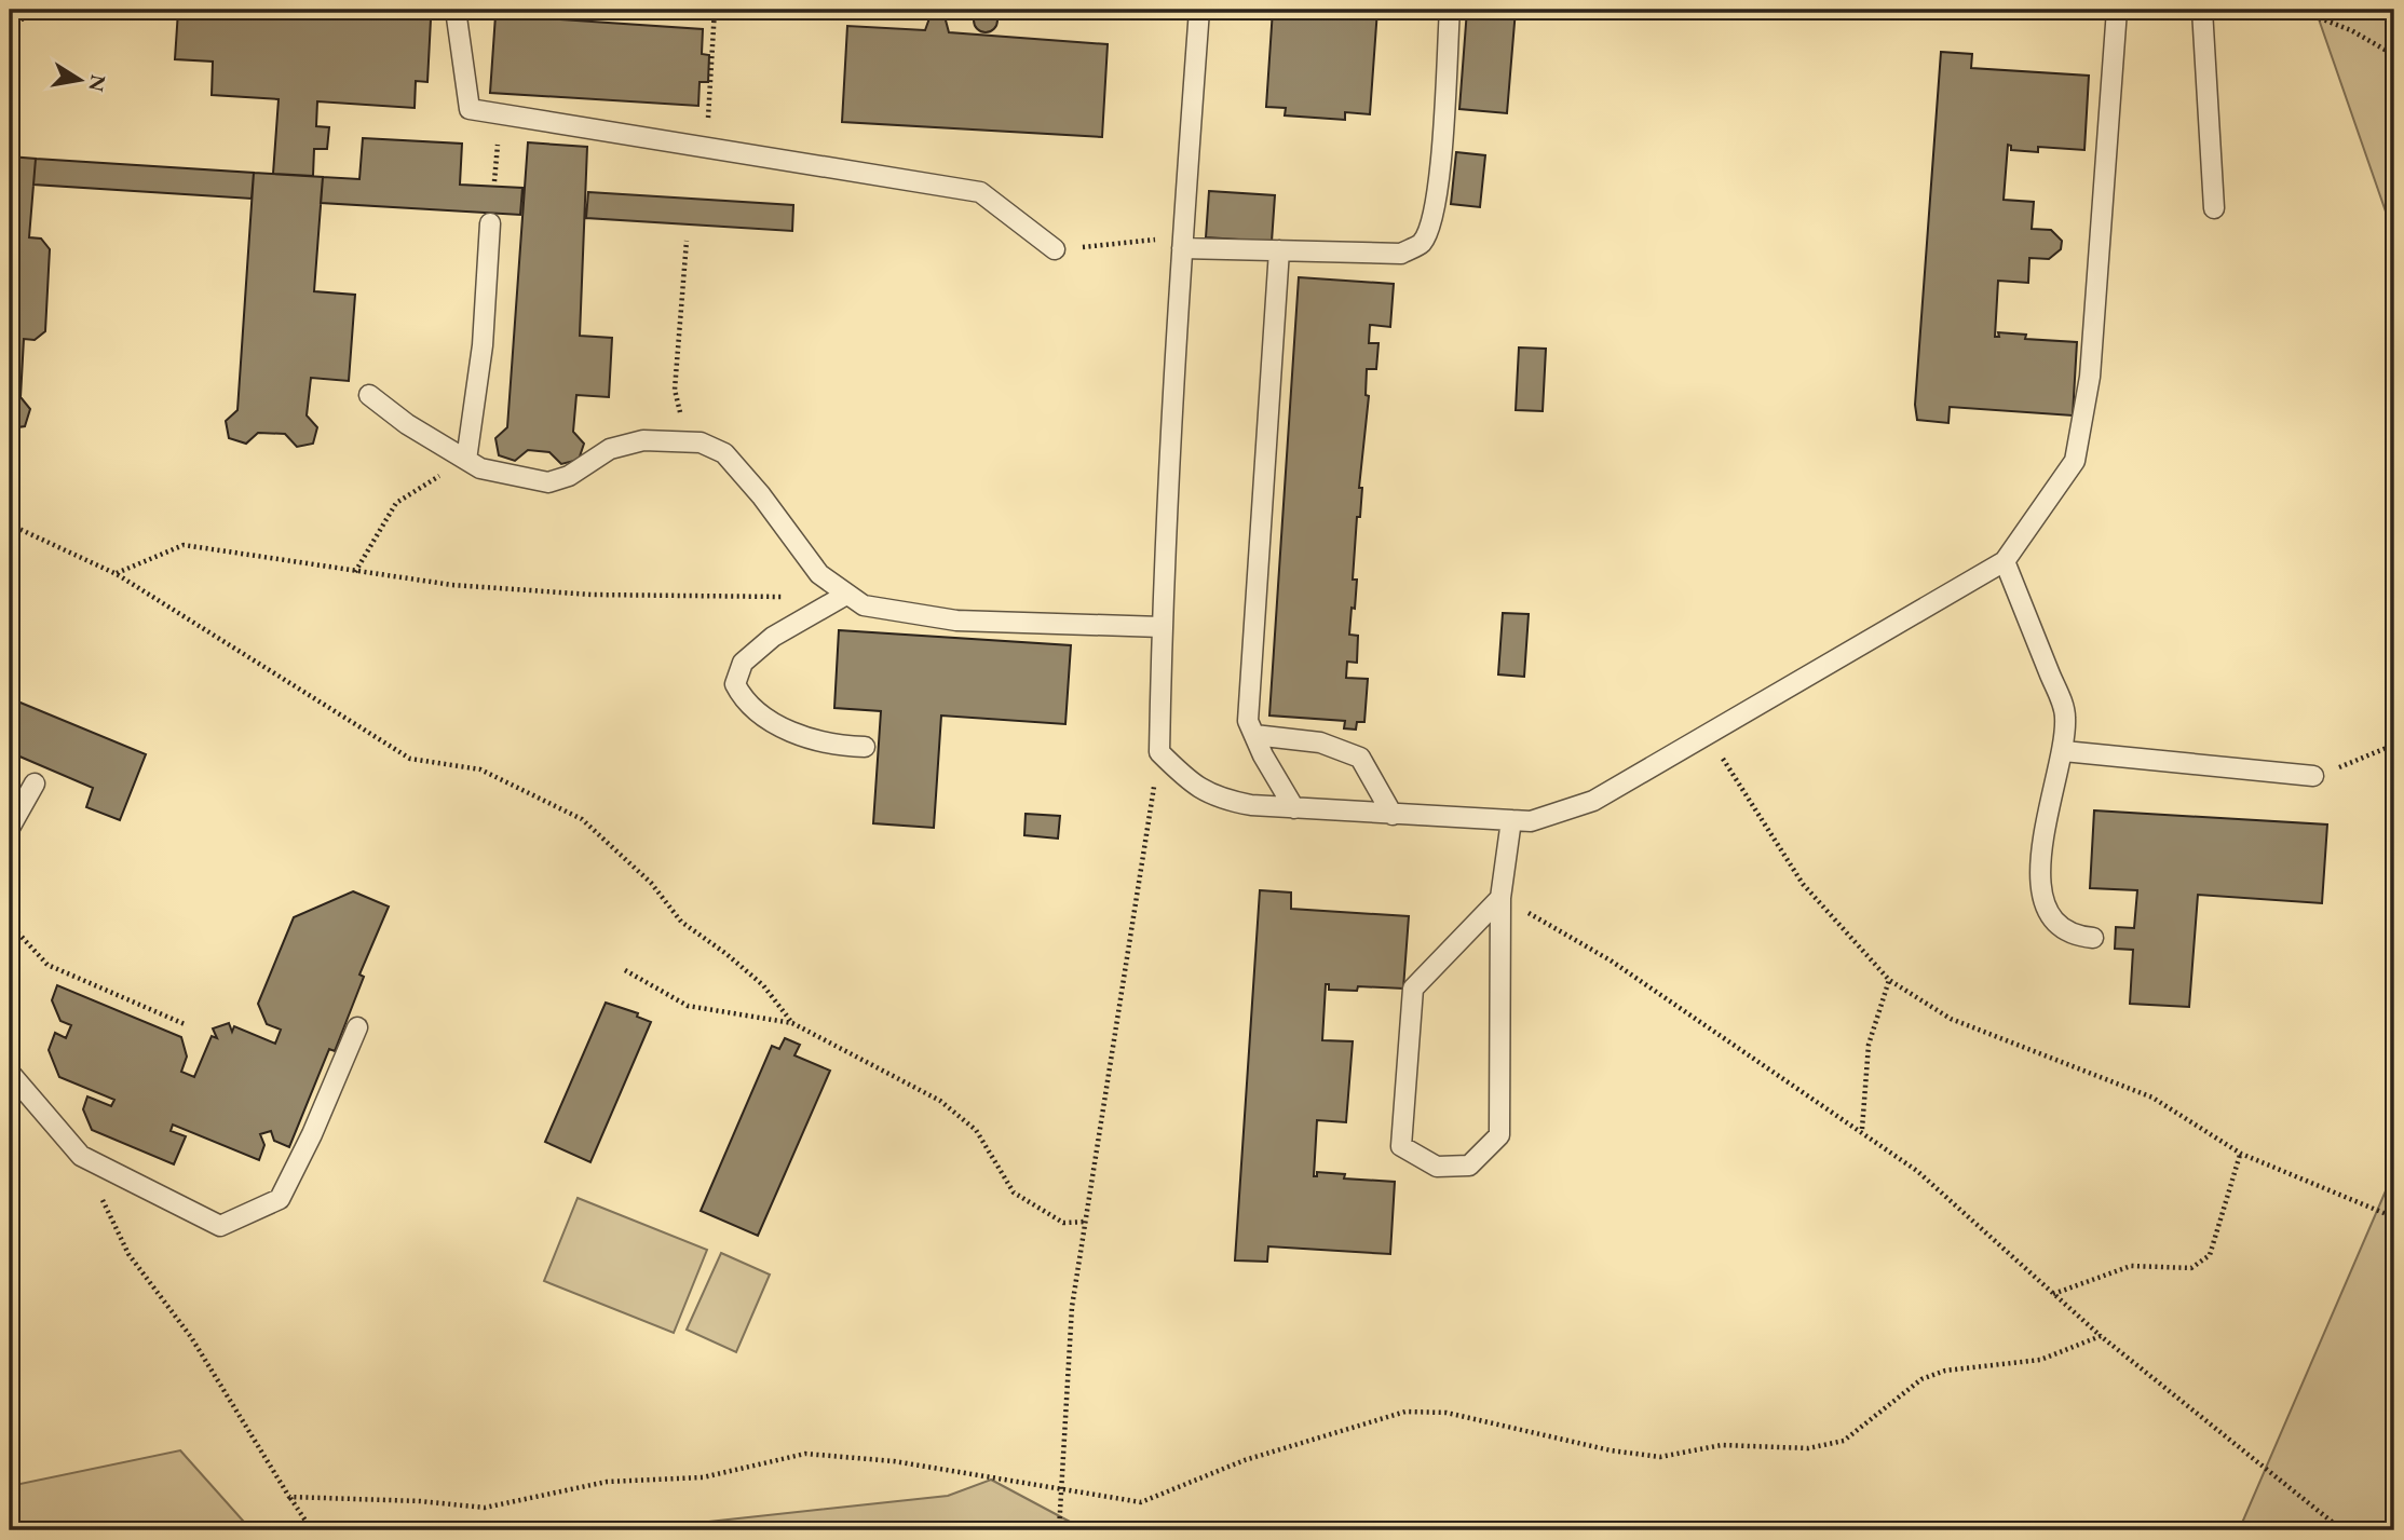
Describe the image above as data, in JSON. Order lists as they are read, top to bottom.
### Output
{
  "north": "right"
}
